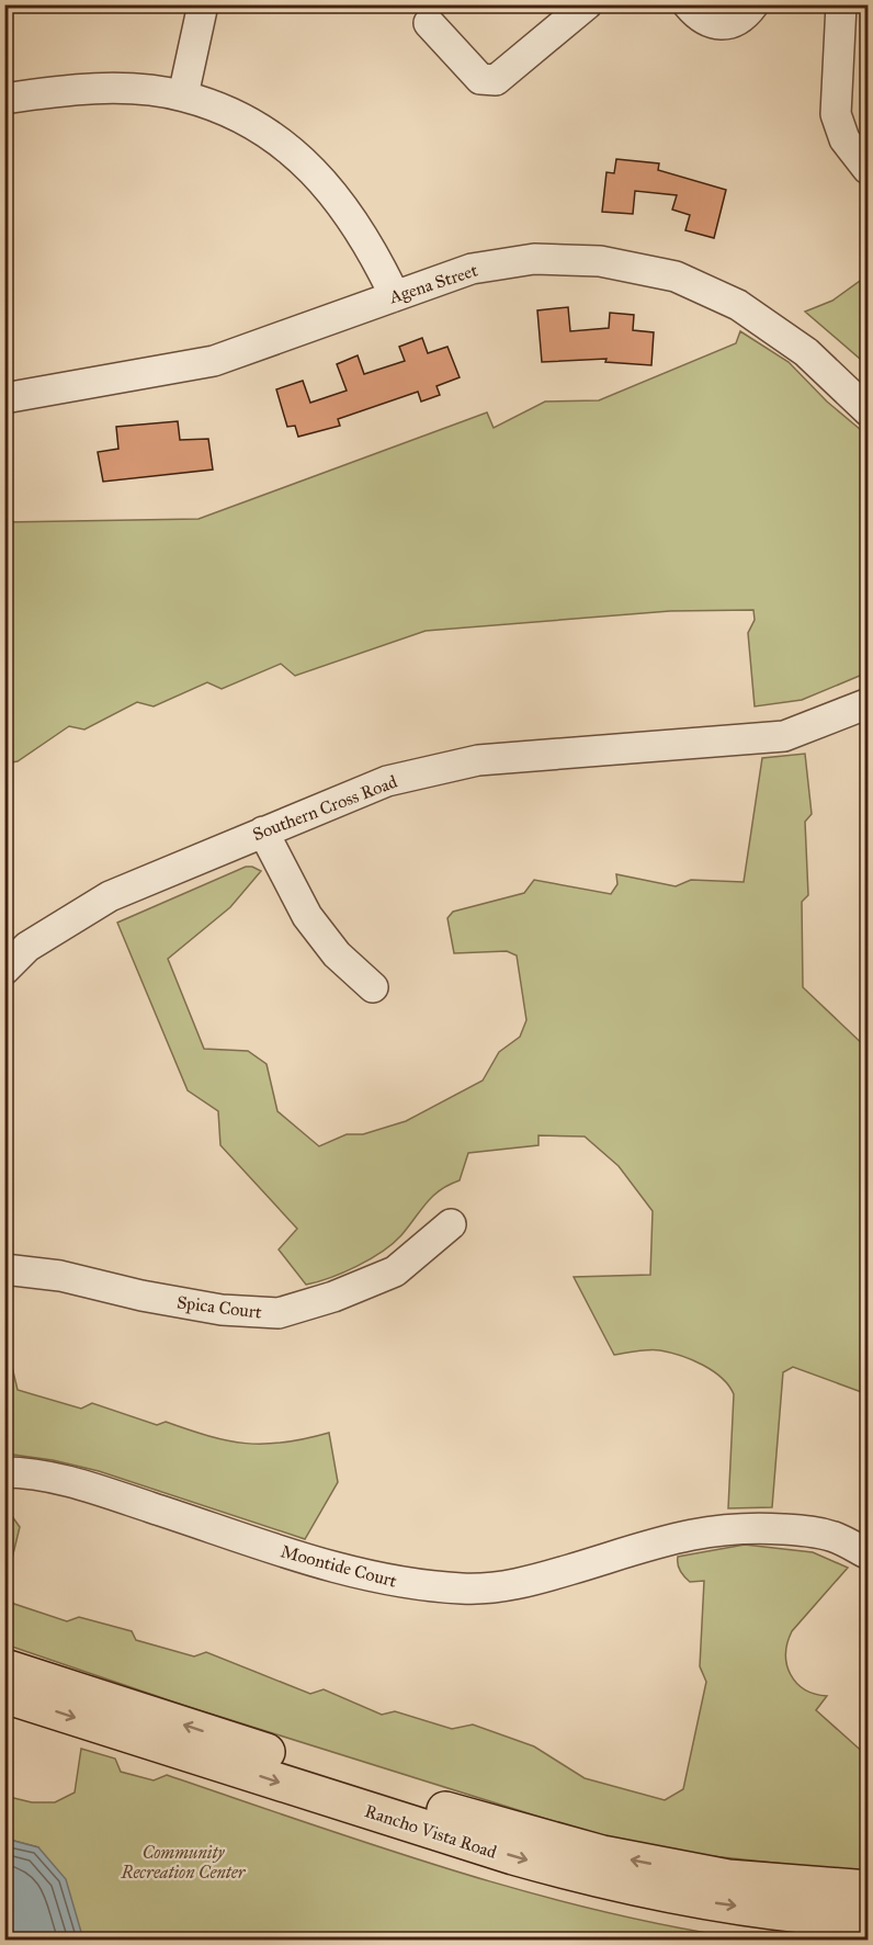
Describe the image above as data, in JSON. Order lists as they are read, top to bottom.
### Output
{
  "streets": {
    "main road": ["Rancho Vista Road"],
    "street": [
      "Agena Street",
      "Southern Cross Road",
      "Spica Court",
      "Moontide Court"
    ]
  },
  "parks": ["Community Recreation Center"]
}
